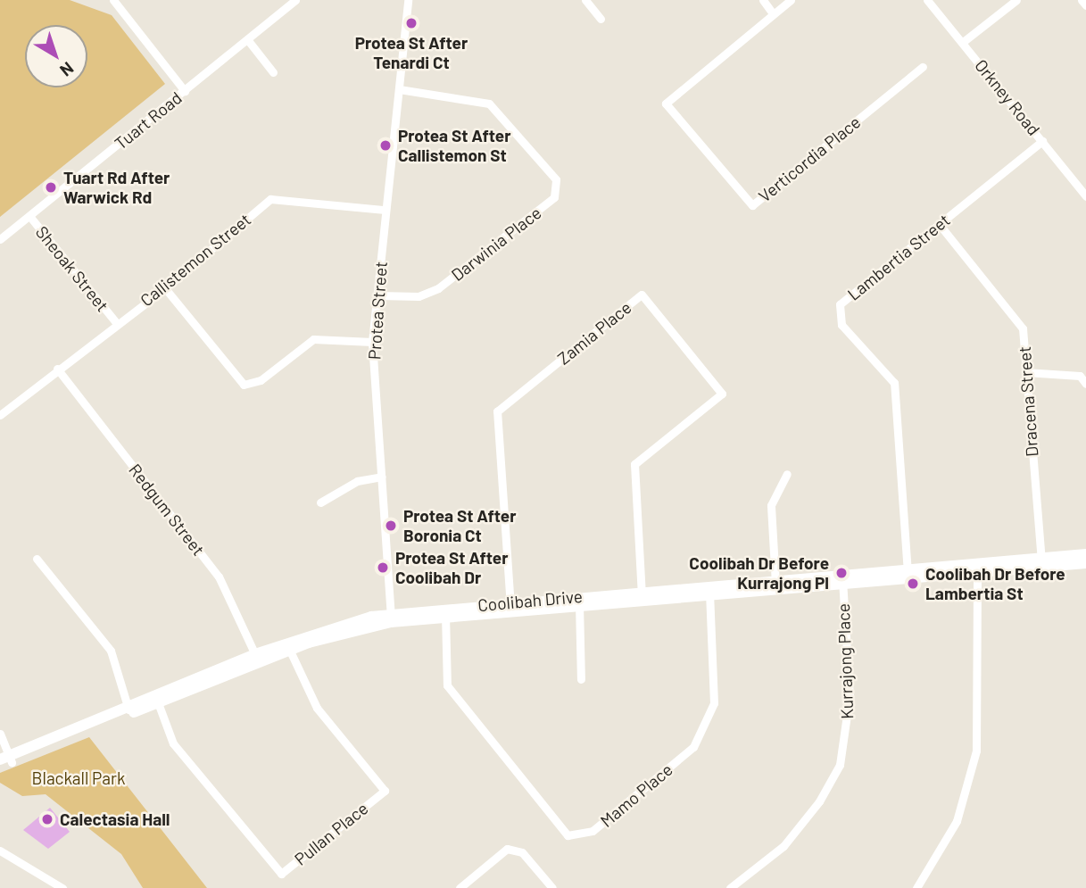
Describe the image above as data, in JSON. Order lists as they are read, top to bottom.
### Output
{
  "streets": {
    "main road": ["Coolibah Drive"],
    "street": [
      "Orkney Road",
      "Tuart Road",
      "Verticordia Place",
      "Darwinia Place",
      "Lambertia Street",
      "Callistemon Street",
      "Sheoak Street",
      "Protea Street",
      "Zamia Place",
      "Dracena Street",
      "Redgum Street",
      "Kurrajong Place",
      "Mamo Place",
      "Pullan Place"
    ]
  },
  "crossings": [
    ["Orkney Road", "Lambertia Street"],
    ["Tuart Road", "Sheoak Street"],
    ["Darwinia Place", "Protea Street"],
    ["Lambertia Street", "Dracena Street"],
    ["Lambertia Street", "Coolibah Drive"],
    ["Callistemon Street", "Sheoak Street"],
    ["Callistemon Street", "Protea Street"],
    ["Callistemon Street", "Redgum Street"],
    ["Protea Street", "Coolibah Drive"],
    ["Zamia Place", "Coolibah Drive"],
    ["Dracena Street", "Coolibah Drive"],
    ["Redgum Street", "Coolibah Drive"],
    ["Coolibah Drive", "Kurrajong Place"],
    ["Coolibah Drive", "Mamo Place"],
    ["Coolibah Drive", "Pullan Place"]
  ],
  "parks": ["Blackall Park"],
  "places": [
    "Protea St After Tenardi Ct",
    "Protea St After Callistemon St",
    "Tuart Rd After Warwick Rd",
    "Protea St After Boronia Ct",
    "Protea St After Coolibah Dr",
    "Coolibah Dr Before Kurrajong Pl",
    "Coolibah Dr Before Lambertia St",
    "Calectasia Hall"
  ],
  "north": "bottom right"
}
